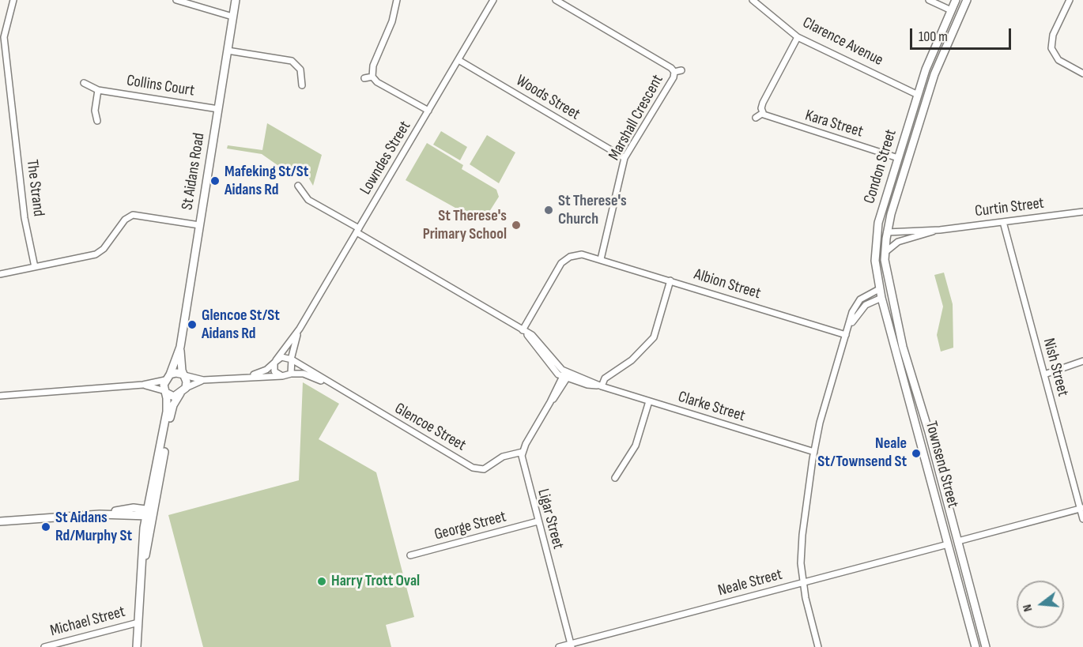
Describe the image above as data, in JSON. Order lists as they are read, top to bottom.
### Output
{
  "streets": {
    "main road": [
      "Clarence Avenue",
      "Condon Street",
      "St Aidans Road",
      "Townsend Street"
    ],
    "street": [
      "Collins Court",
      "Woods Street",
      "Marshall Crescent",
      "Kara Street",
      "Lowndes Street",
      "The Strand",
      "Curtin Street",
      "Albion Street",
      "Nish Street",
      "Clarke Street",
      "Glencoe Street",
      "Ligar Street",
      "George Street",
      "Neale Street",
      "Michael Street"
    ]
  },
  "crossings": [
    ["Clarence Avenue", "Condon Street"],
    ["Collins Court", "St Aidans Road"],
    ["Woods Street", "Marshall Crescent"],
    ["Woods Street", "Lowndes Street"],
    ["Marshall Crescent", "Albion Street"],
    ["Marshall Crescent", "Clarke Street"],
    ["Kara Street", "Condon Street"],
    ["Lowndes Street", "Glencoe Street"],
    ["Condon Street", "Curtin Street"],
    ["Condon Street", "Townsend Street"],
    ["Curtin Street", "Nish Street"],
    ["Albion Street", "Clarke Street"],
    ["Glencoe Street", "Ligar Street"],
    ["Townsend Street", "Neale Street"],
    ["Ligar Street", "George Street"],
    ["Ligar Street", "Neale Street"]
  ],
  "places": [
    "Mafeking St/St Aidans Rd",
    "St Therese's Church",
    "St Therese's Primary School",
    "Glencoe St/St Aidans Rd",
    "Neale St/Townsend St",
    "St Aidans Rd/Murphy St",
    "Harry Trott Oval"
  ],
  "scale_bar": "100 m",
  "north": "left"
}
